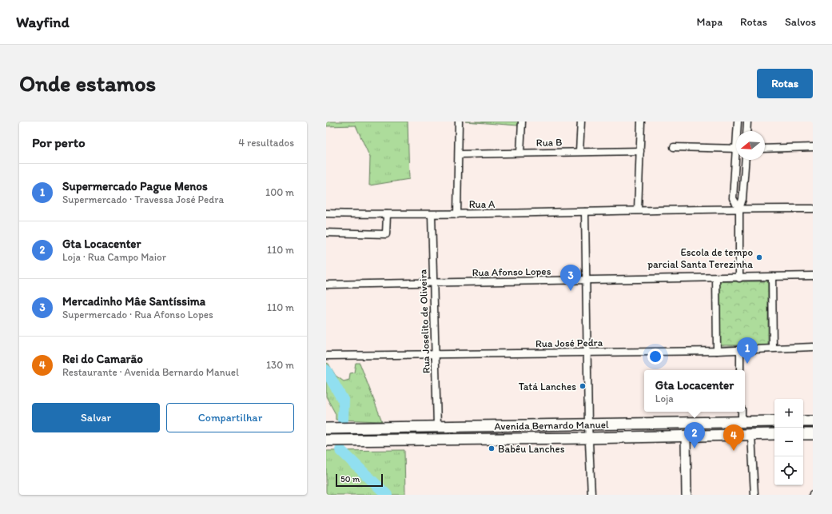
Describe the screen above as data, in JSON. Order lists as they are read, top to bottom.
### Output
{
  "streets": {
    "main road": ["Avenida Bernardo Manuel"],
    "street": [
      "Rua B",
      "Rua A",
      "Rua Afonso Lopes",
      "Rua Joselito de Oliveira",
      "Rua José Pedra"
    ]
  },
  "crossings": [
    ["Rua A", "Rua Joselito de Oliveira"],
    ["Rua Afonso Lopes", "Rua Joselito de Oliveira"],
    ["Rua Joselito de Oliveira", "Rua José Pedra"],
    ["Rua Joselito de Oliveira", "Avenida Bernardo Manuel"]
  ],
  "places": ["Escola de tempo parcial Santa Terezinha", "Tatá Lanches", "Babêu Lanches"],
  "scale_bar": "50 m",
  "north": "left",
  "page": {
    "header": "Wayfind",
    "nav": ["Mapa", "Rotas", "Salvos"],
    "buttons": [
      "Rotas",
      ["Salvar", "Compartilhar"]
    ],
    "title": "Onde estamos",
    "heading": ["Por perto", "4 resultados"],
    "list": [
      {
        "mark": "1",
        "name": "Supermercado Pague Menos",
        "note": "Supermercado · Travessa José Pedra",
        "value": "100 m"
      },
      {
        "mark": "2",
        "name": "Gta Locacenter",
        "note": "Loja · Rua Campo Maior",
        "value": "110 m"
      },
      {
        "mark": "3",
        "name": "Mercadinho Mâe Santíssima",
        "note": "Supermercado · Rua Afonso Lopes",
        "value": "110 m"
      },
      {
        "mark": "4",
        "name": "Rei do Camarão",
        "note": "Restaurante · Avenida Bernardo Manuel",
        "value": "130 m"
      }
    ],
    "pins": [
      "3",
      "1",
      "2",
      "4"
    ],
    "popup": ["Gta Locacenter", "Loja"],
    "map_buttons": ["+", "−"],
    "scale": "50 m"
  }
}
